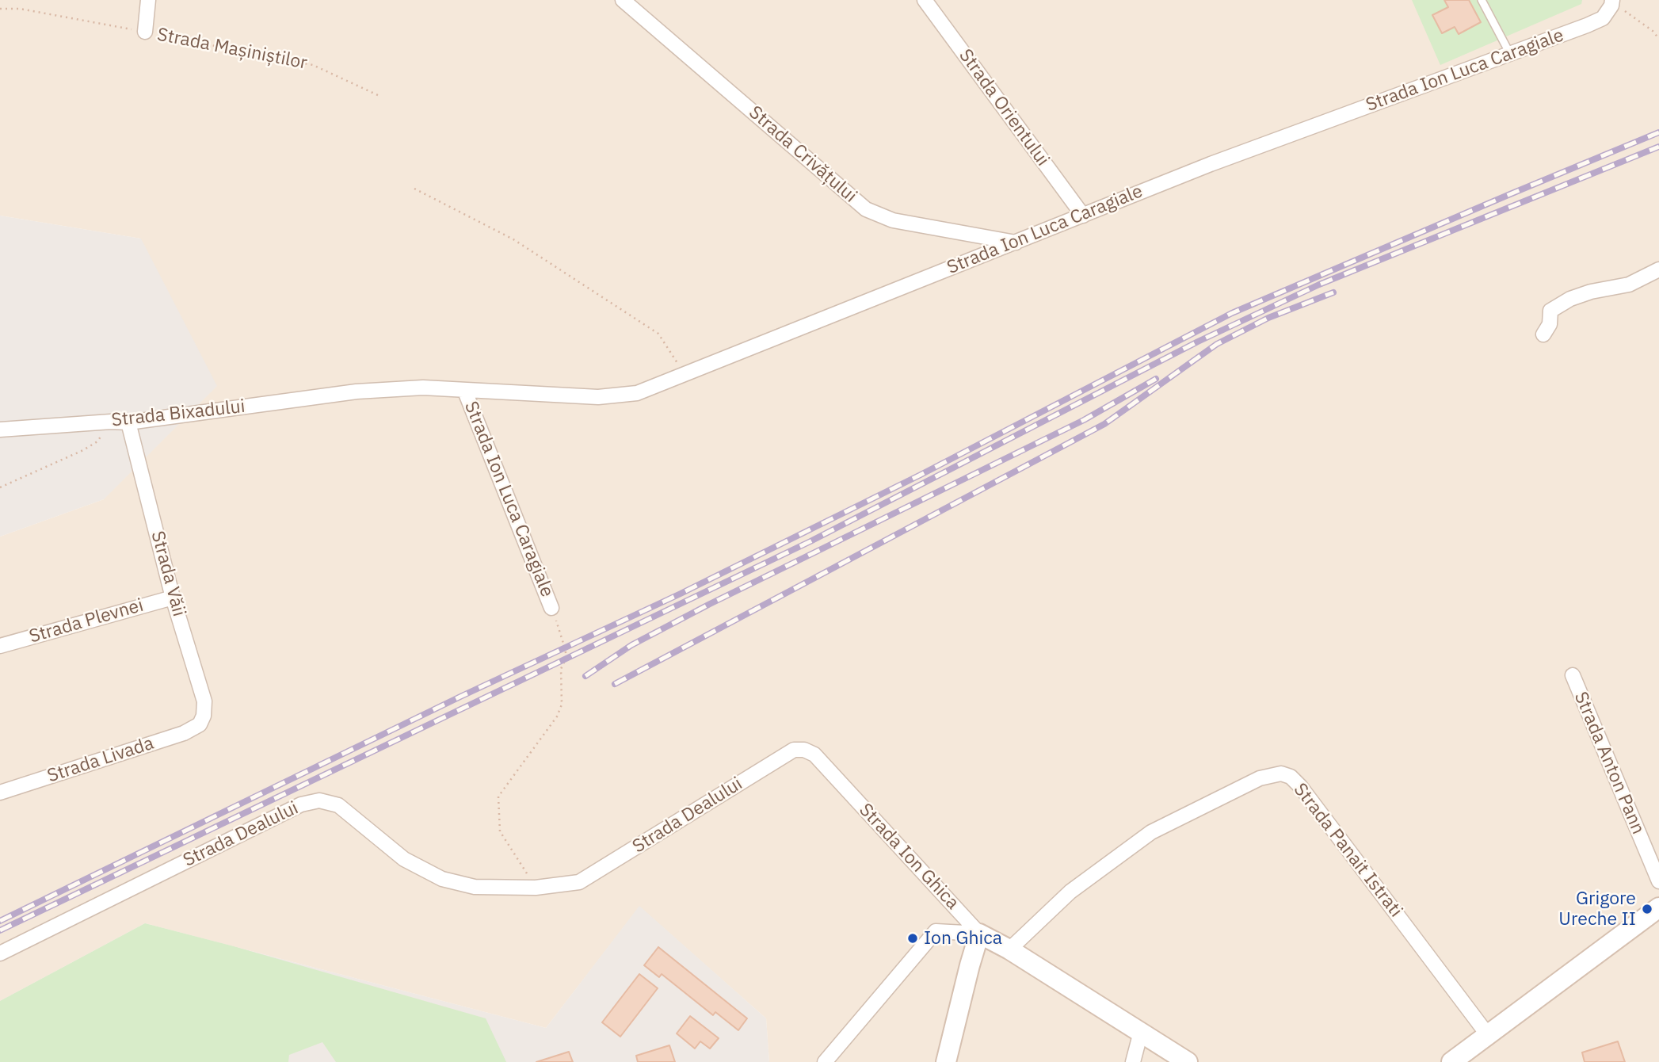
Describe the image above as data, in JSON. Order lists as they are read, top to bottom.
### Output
{
  "streets": {
    "street": [
      "Strada Mașiniștilor",
      "Strada Ion Luca Caragiale",
      "Strada Orientului",
      "Strada Crivățului",
      "Strada Bixadului",
      "Strada Văii",
      "Strada Plevnei",
      "Strada Livada",
      "Strada Anton Pann",
      "Strada Dealului",
      "Strada Panait Istrati",
      "Strada Ion Ghica"
    ]
  },
  "crossings": [
    ["Strada Ion Luca Caragiale", "Strada Orientului"],
    ["Strada Ion Luca Caragiale", "Strada Crivățului"],
    ["Strada Ion Luca Caragiale", "Strada Bixadului"],
    ["Strada Bixadului", "Strada Văii"],
    ["Strada Văii", "Strada Plevnei"],
    ["Strada Văii", "Strada Livada"],
    ["Strada Dealului", "Strada Ion Ghica"],
    ["Strada Panait Istrati", "Strada Ion Ghica"]
  ],
  "places": ["Grigore Ureche II", "Ion Ghica"]
}
